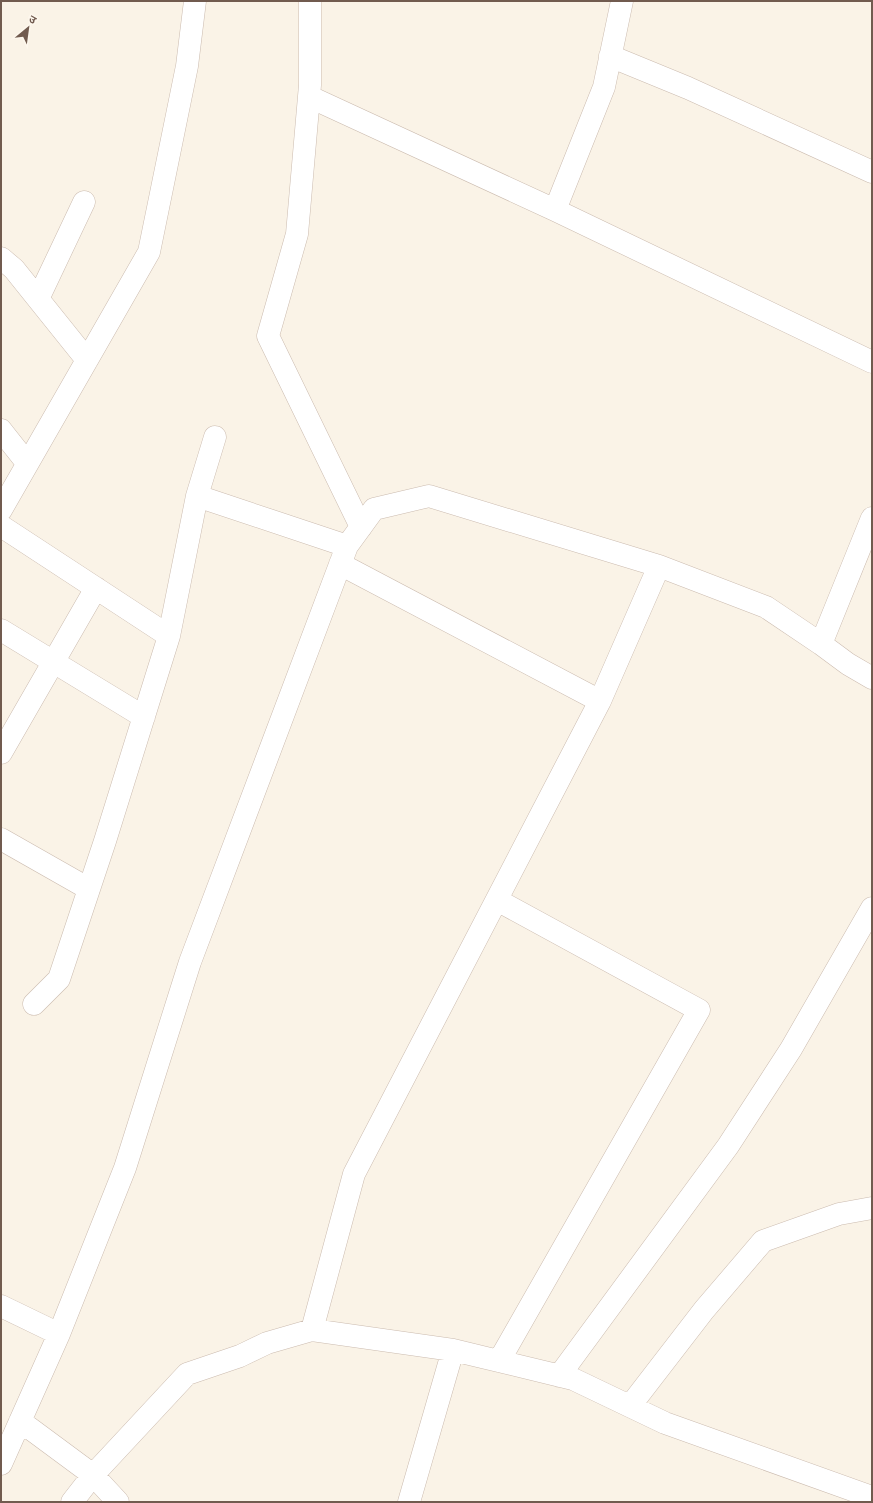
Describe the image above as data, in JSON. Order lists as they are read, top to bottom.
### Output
{
  "north": "top right"
}
